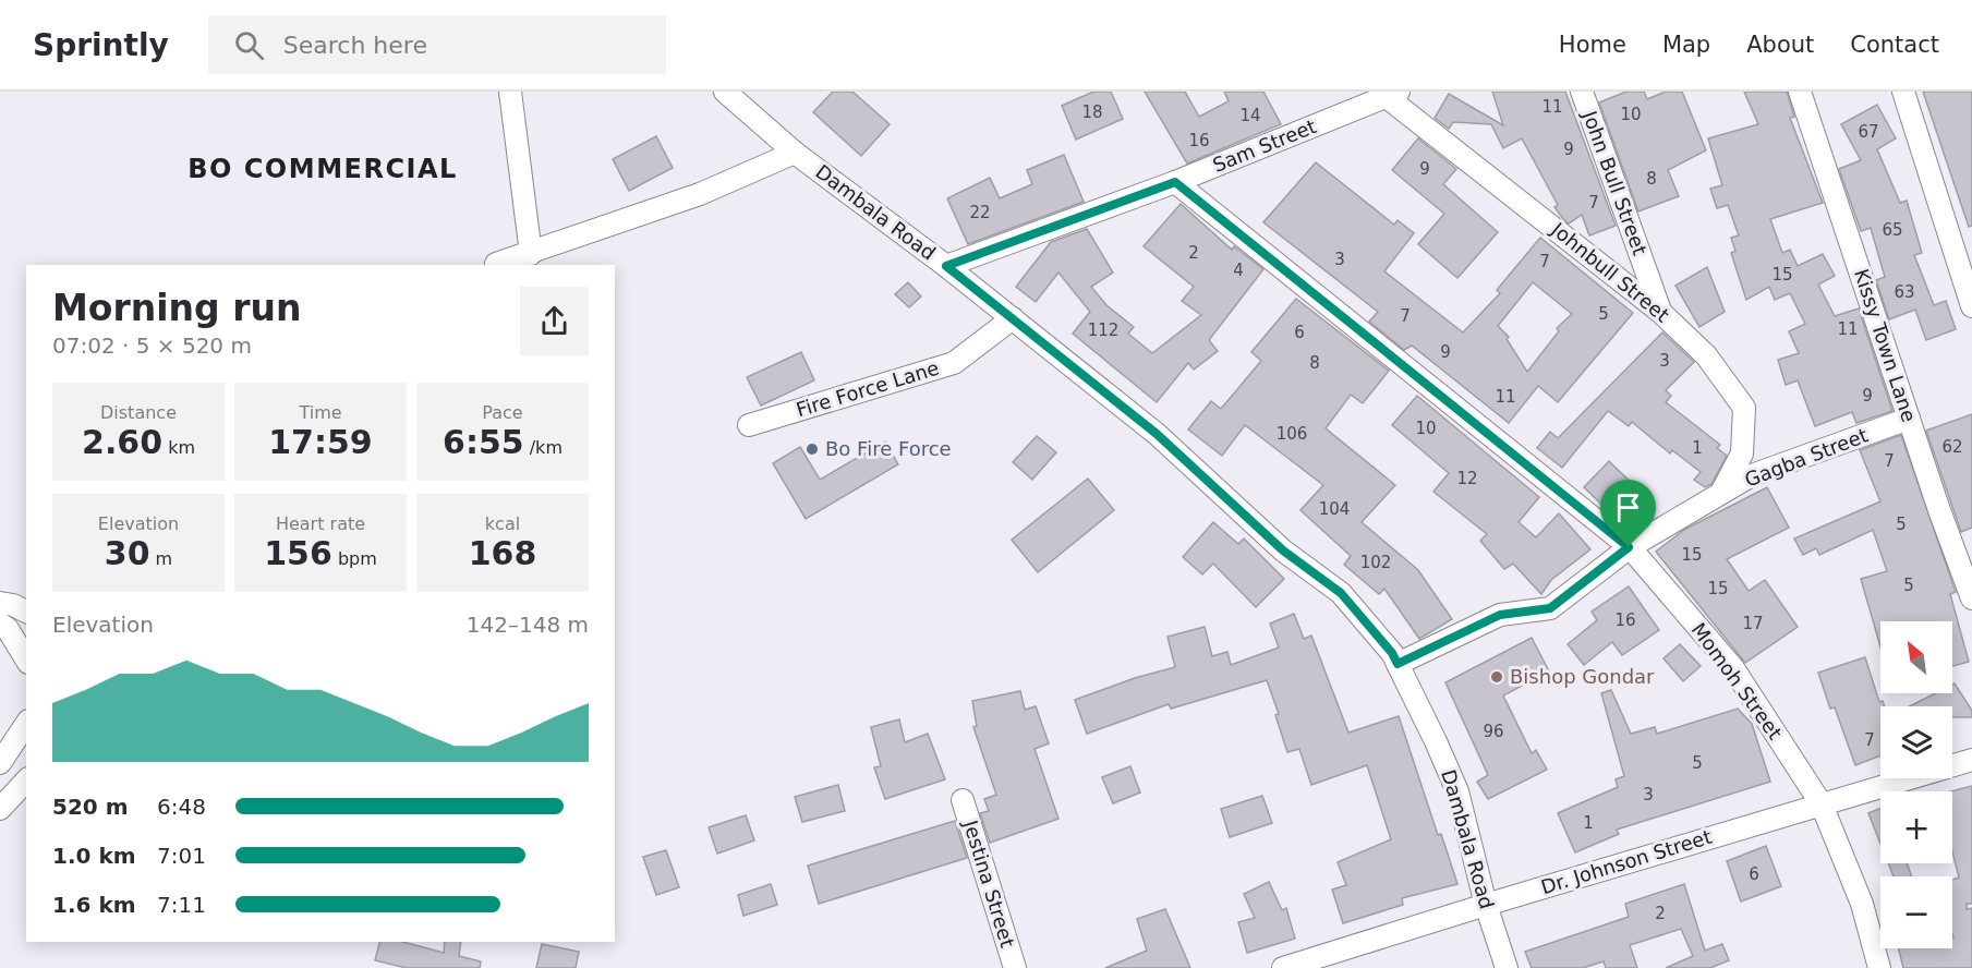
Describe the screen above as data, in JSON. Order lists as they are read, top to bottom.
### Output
{
  "streets": {
    "street": [
      "Sam Street",
      "John Bull Street",
      "Dambala Road",
      "Johnbull Street",
      "Kissy Town Lane",
      "Fire Force Lane",
      "Gagba Street",
      "Momoh Street",
      "Dr. Johnson Street",
      "Jestina Street"
    ]
  },
  "crossings": [
    ["Sam Street", "Dambala Road"],
    ["Sam Street", "Johnbull Street"],
    ["Sam Street", "Momoh Street"],
    ["John Bull Street", "Johnbull Street"],
    ["Dambala Road", "Fire Force Lane"],
    ["Dambala Road", "Gagba Street"],
    ["Dambala Road", "Dr. Johnson Street"],
    ["Johnbull Street", "Gagba Street"],
    ["Kissy Town Lane", "Gagba Street"],
    ["Gagba Street", "Momoh Street"],
    ["Momoh Street", "Dr. Johnson Street"]
  ],
  "districts": ["BO COMMERCIAL"],
  "places": ["Bo Fire Force", "Bishop Gondar"],
  "house_numbers": [
    "11",
    "18",
    "10",
    "14",
    "67",
    "16",
    "9",
    "9",
    "8",
    "7",
    "22",
    "65",
    "2",
    "3",
    "7",
    "4",
    "15",
    "63",
    "5",
    "7",
    "11",
    "112",
    "6",
    "9",
    "3",
    "8",
    "9",
    "11",
    "10",
    "106",
    "62",
    "1",
    "7",
    "12",
    "104",
    "5",
    "15",
    "102",
    "5",
    "15",
    "16",
    "17",
    "96",
    "7",
    "5",
    "3",
    "1",
    "6",
    "2"
  ],
  "north": "top left",
  "page": {
    "header": "Sprintly",
    "search": "Search here",
    "nav": [
      "Home",
      "Map",
      "About",
      "Contact"
    ],
    "heading": ["Morning run", "07:02 · 5 × 520 m"],
    "stats": [
      ["Distance", "2.60 km"],
      ["Time", "17:59"],
      ["Pace", "6:55 /km"],
      ["Elevation", "30 m"],
      ["Heart rate", "156 bpm"],
      ["kcal", "168"]
    ],
    "chart": ["Elevation", "142–148 m"],
    "map_buttons": ["+", "−"],
    "list": [
      {
        "name": "520 m",
        "note": "6:48"
      },
      {
        "name": "1.0 km",
        "note": "7:01"
      },
      {
        "name": "1.6 km",
        "note": "7:11"
      }
    ]
  }
}
